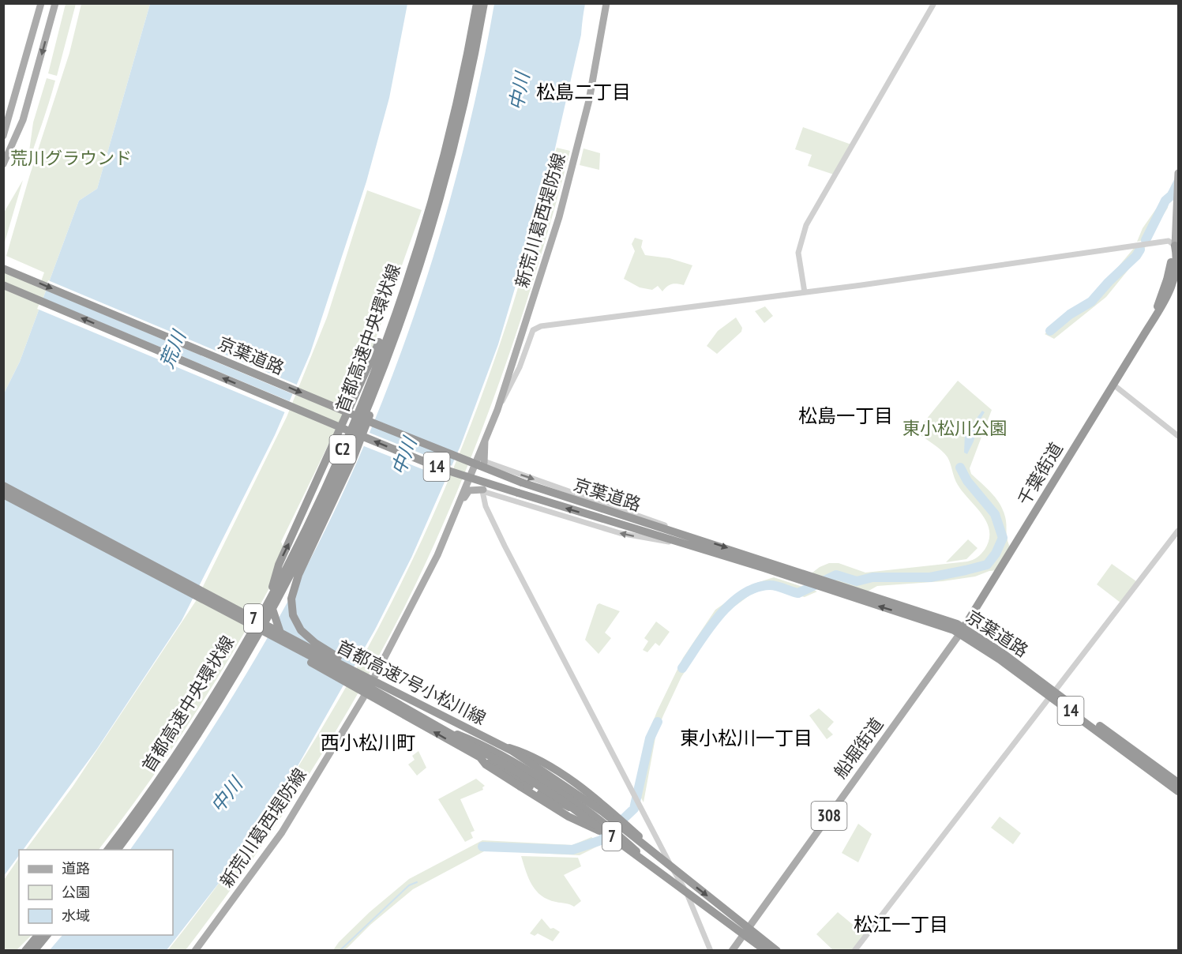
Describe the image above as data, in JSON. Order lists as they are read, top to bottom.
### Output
{
  "streets": {
    "highway": [
      "首都高速中央環状線",
      "京葉道路",
      "C2",
      "14",
      "千葉街道",
      "7",
      "首都高速7号小松川線"
    ],
    "main road": ["新荒川葛西堤防線", "船堀街道", "308"]
  },
  "crossings": [
    ["京葉道路", "千葉街道"],
    ["京葉道路", "船堀街道"],
    ["千葉街道", "船堀街道"]
  ],
  "districts": [
    "松島二丁目",
    "松島一丁目",
    "東小松川一丁目",
    "西小松川町",
    "松江一丁目"
  ],
  "water": ["中川", "荒川"],
  "parks": ["荒川グラウンド", "東小松川公園"],
  "legend": ["道路", "公園", "水域"]
}
